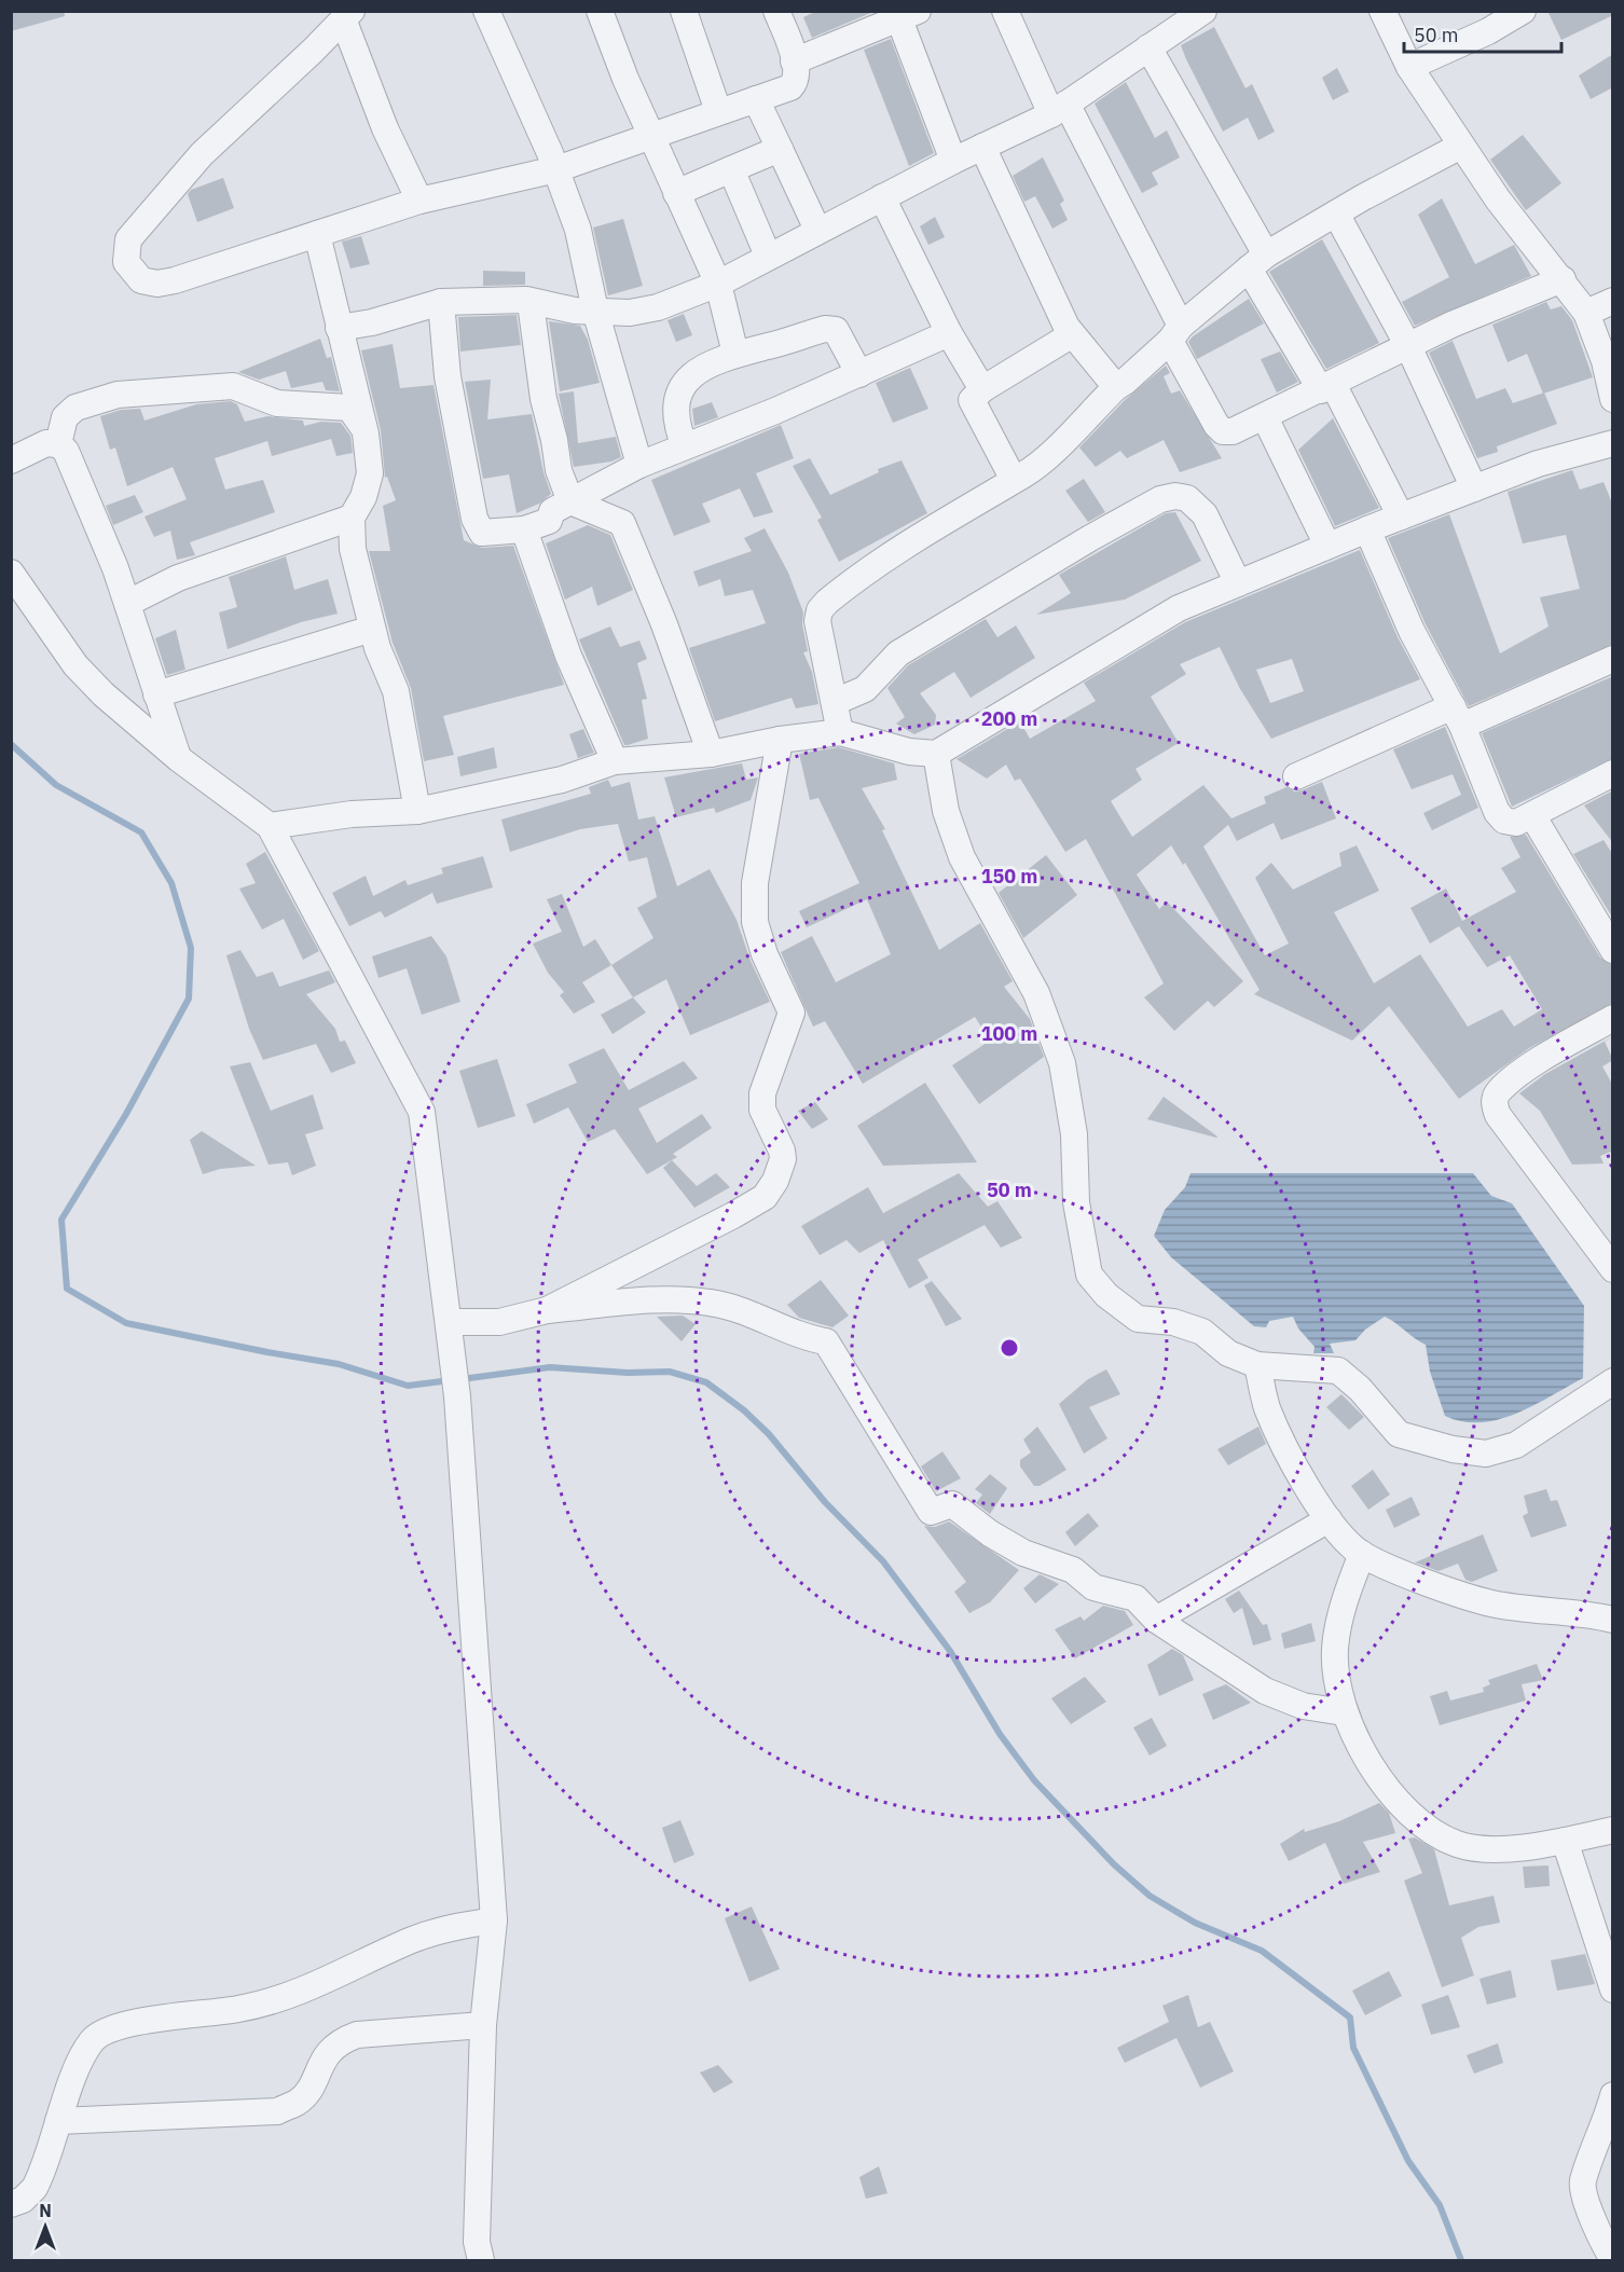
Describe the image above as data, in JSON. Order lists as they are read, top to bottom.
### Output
{
  "scale_bar": "50 m",
  "north": "top",
  "rings": [
    "200 m",
    "150 m",
    "100 m",
    "50 m"
  ]
}
